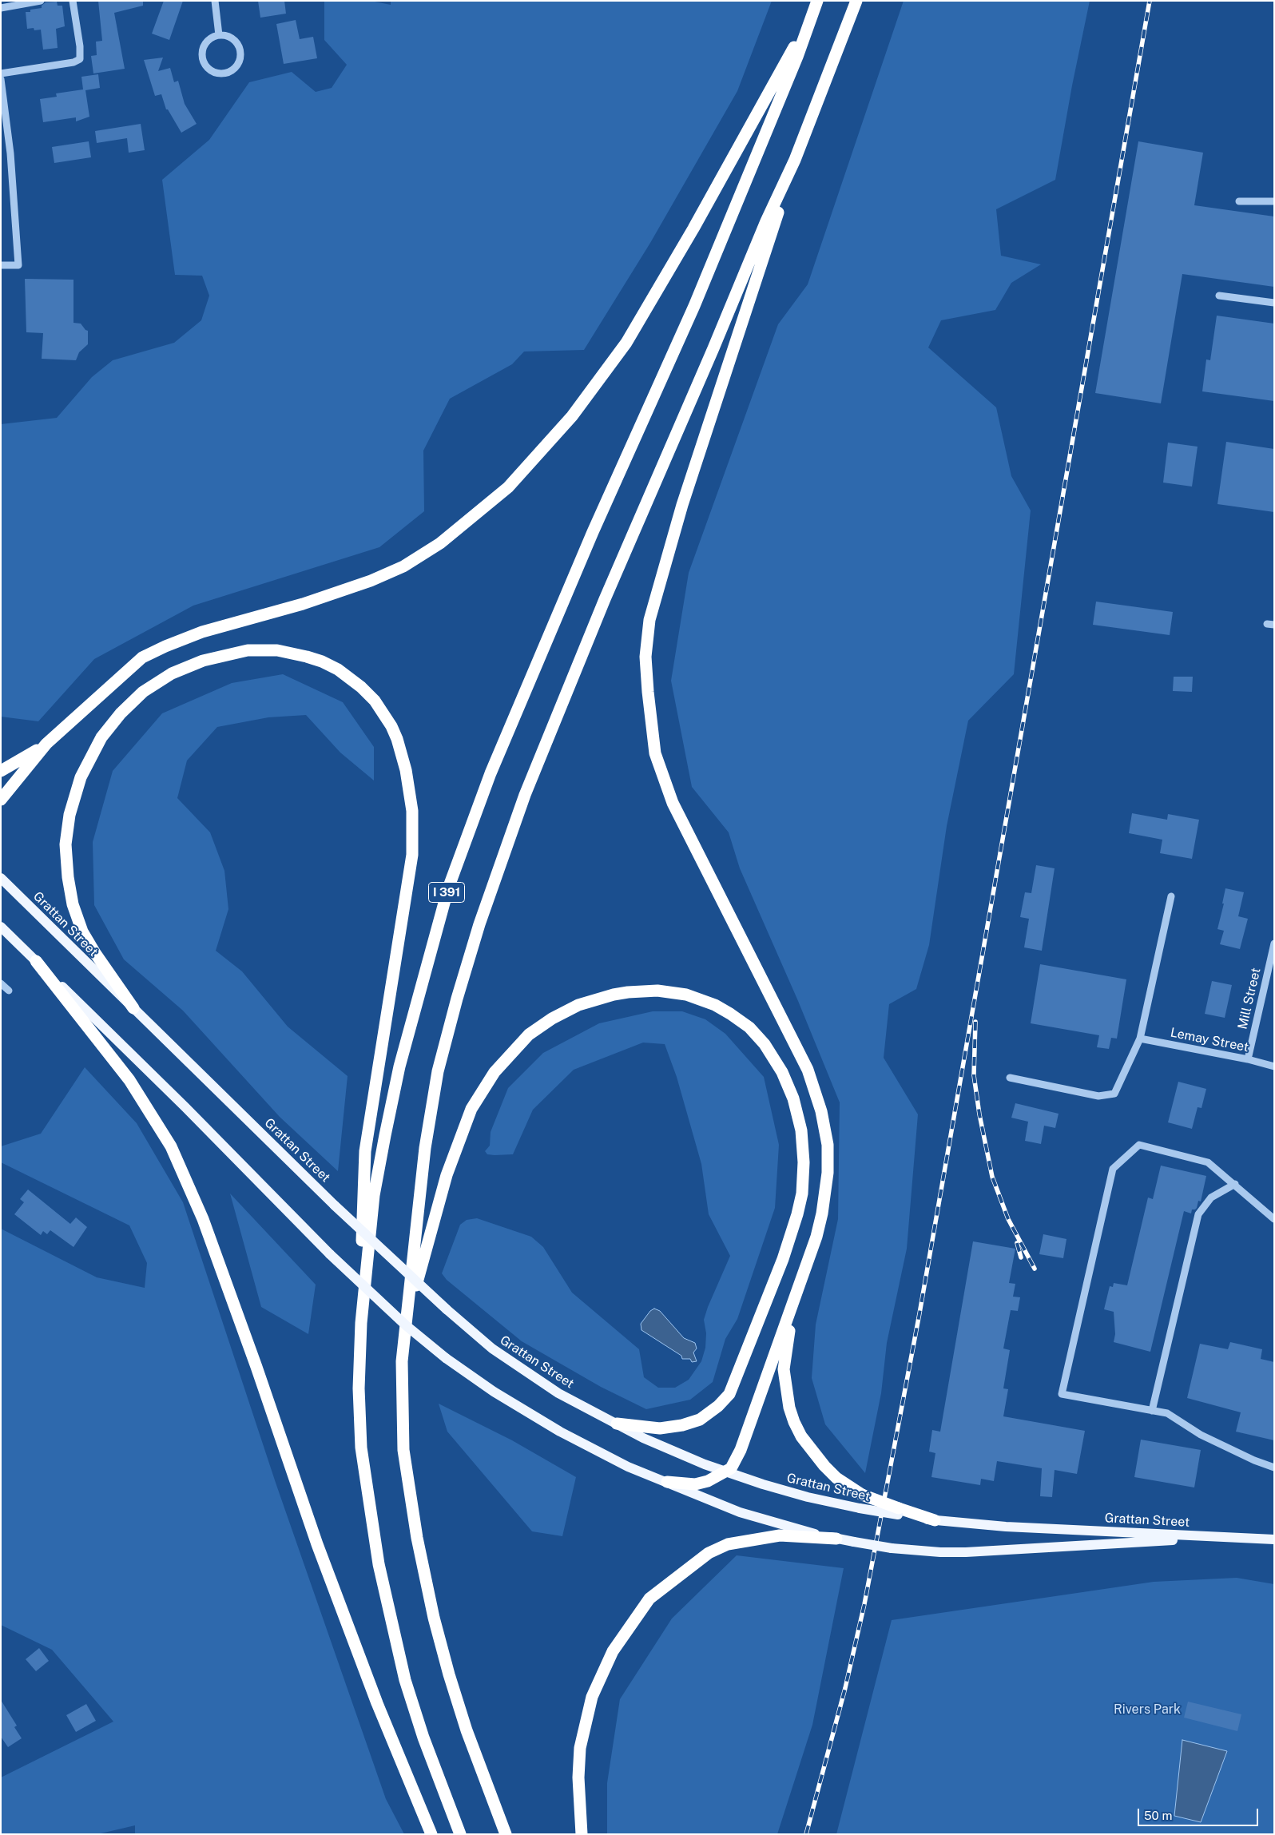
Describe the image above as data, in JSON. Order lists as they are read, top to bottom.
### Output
{
  "streets": {
    "highway": ["I 391"],
    "main road": ["Grattan Street"],
    "street": ["Mill Street", "Lemay Street"]
  },
  "crossings": [
    ["Mill Street", "Lemay Street"]
  ],
  "parks": ["Rivers Park"],
  "scale_bar": "50 m"
}
